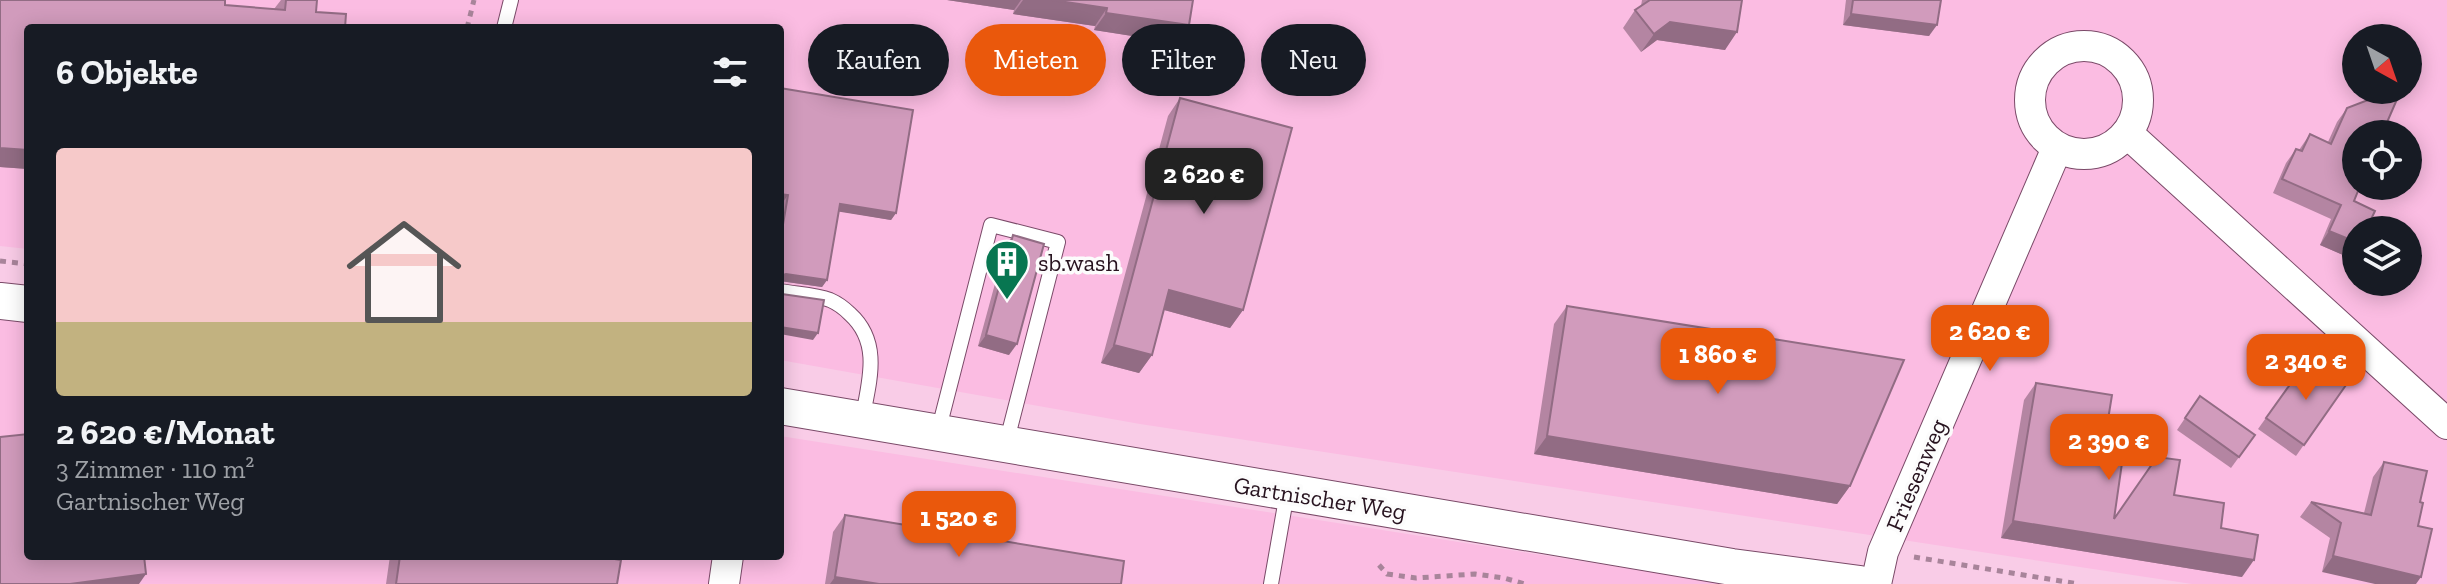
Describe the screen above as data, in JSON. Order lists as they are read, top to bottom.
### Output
{
  "streets": {
    "street": ["Friesenweg", "Gartnischer Weg"]
  },
  "crossings": [
    ["Friesenweg", "Gartnischer Weg"]
  ],
  "places": {
    "building": ["sb.wash"]
  },
  "north": "bottom right",
  "page": {
    "chip": [
      "Kaufen",
      "Mieten",
      "Filter",
      "Neu"
    ],
    "heading": "6 Objekte",
    "list": [
      {
        "name": "2 620 €/Monat",
        "note": "3 Zimmer · 110 m² · Gartnischer Weg"
      }
    ],
    "price": [
      "2 620 €",
      "2 620 €",
      "1 860 €",
      "2 340 €",
      "2 390 €",
      "1 520 €"
    ]
  }
}
